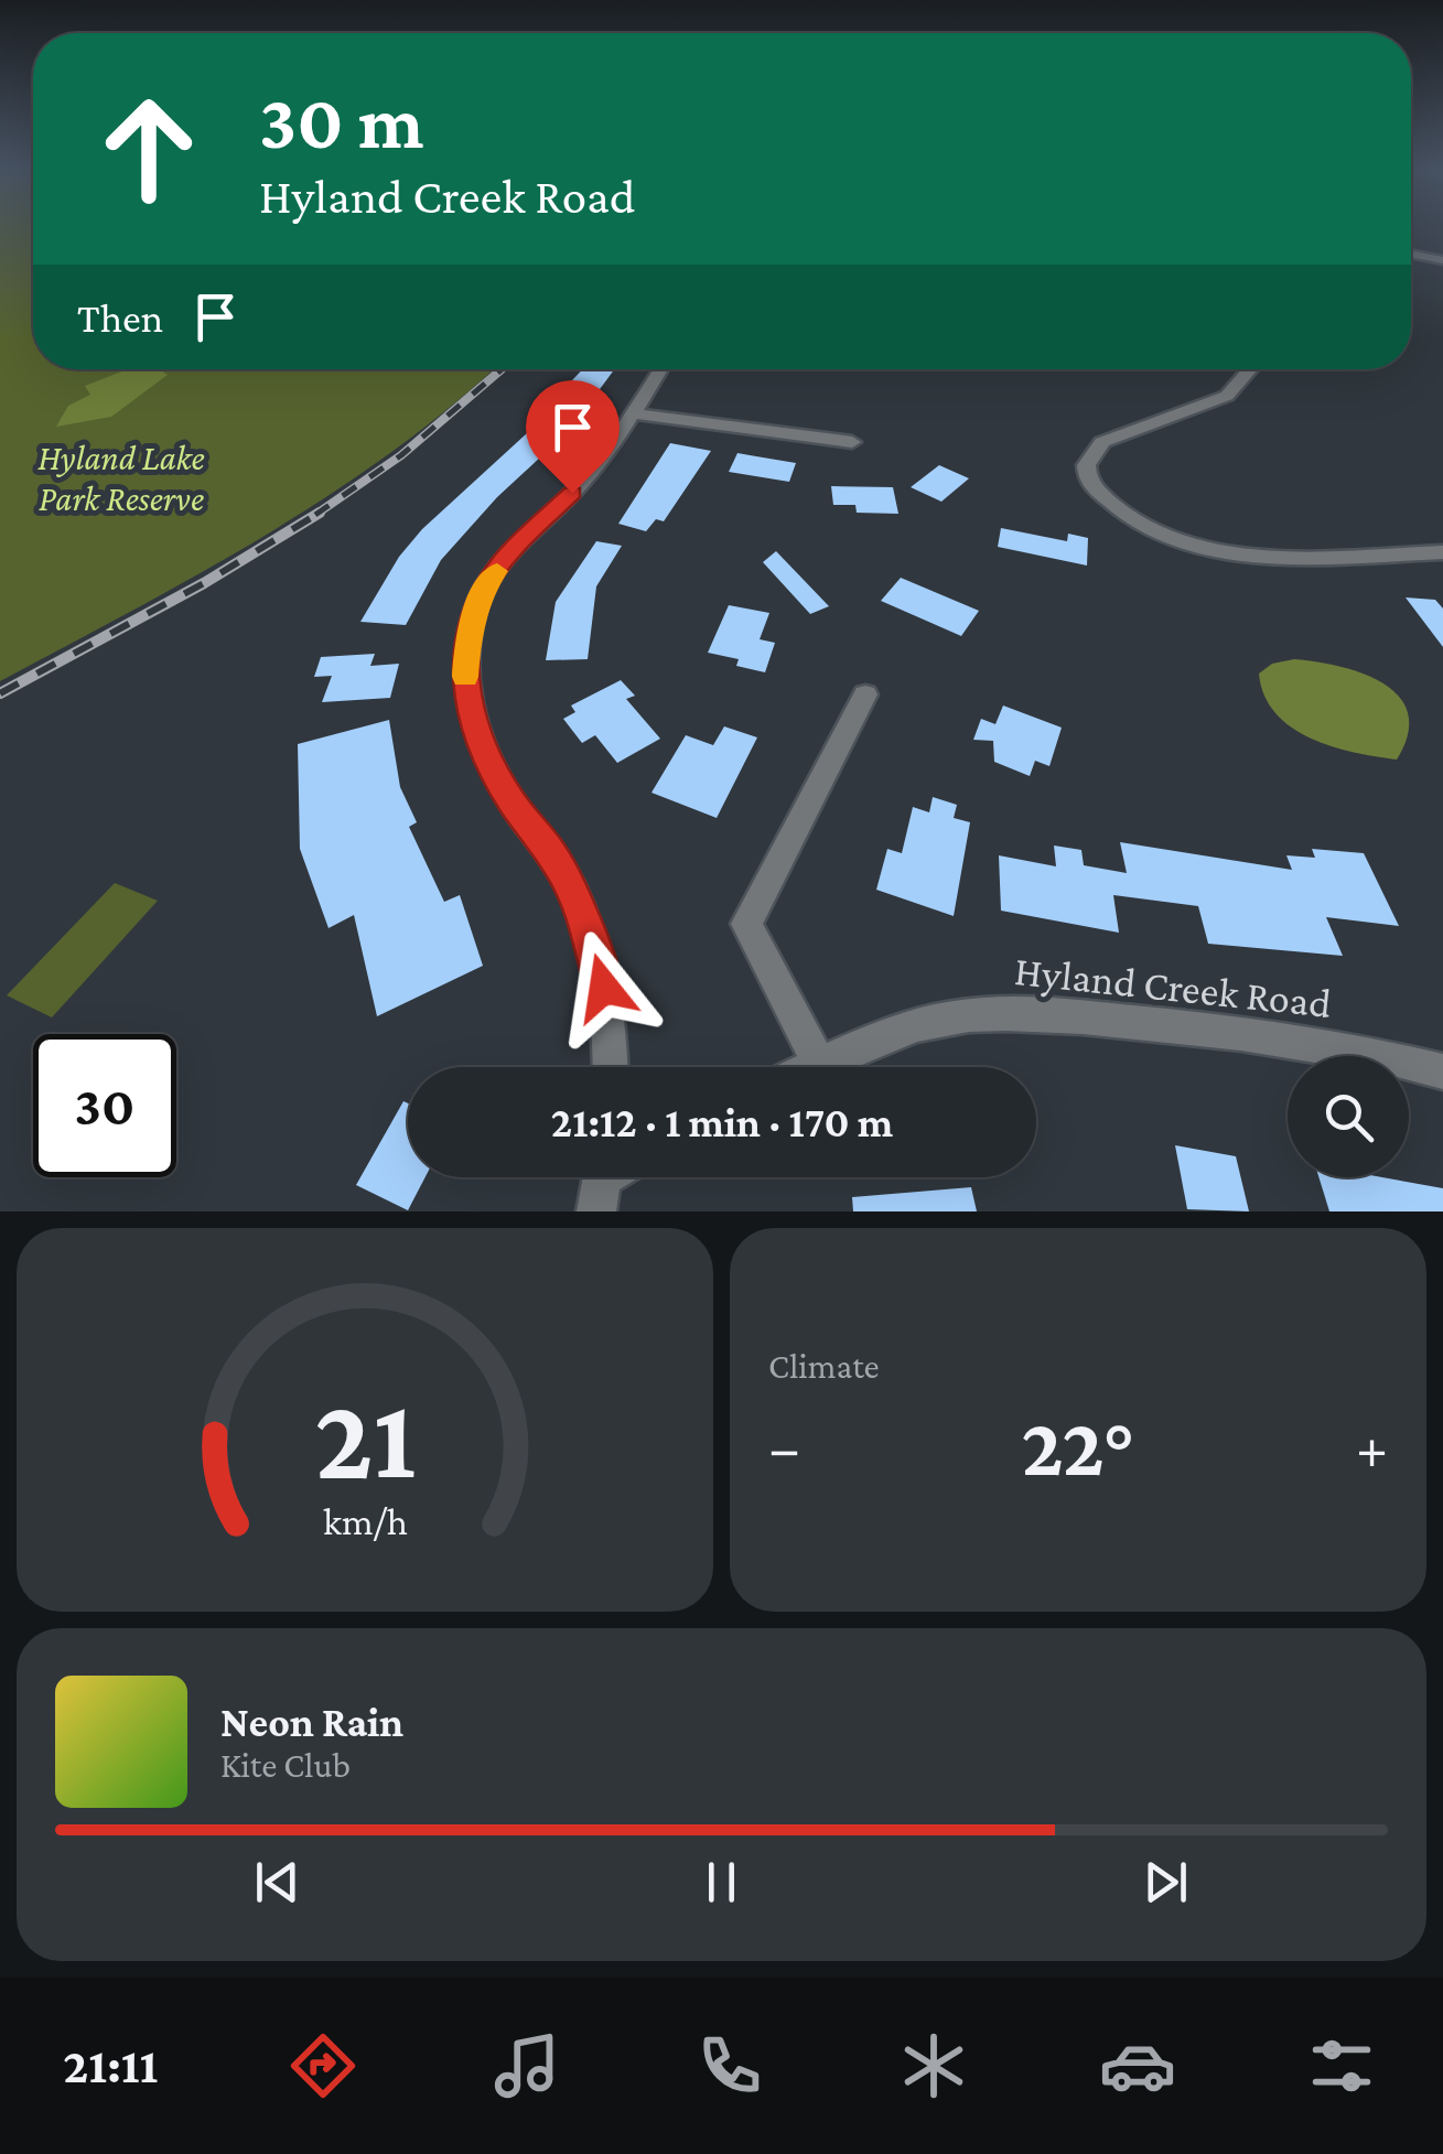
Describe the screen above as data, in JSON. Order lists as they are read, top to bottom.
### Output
{
  "streets": {
    "street": ["Hyland Creek Road"]
  },
  "parks": ["Hyland Lake Park Reserve"],
  "page": {
    "turn": ["30 m", "Hyland Creek Road"],
    "then": "Then",
    "limit": "30",
    "trip": "21:12 · 1 min · 170 m",
    "tile": "Climate",
    "heat": ["−", "22°", "+"],
    "song": ["Neon Rain", "Kite Club"],
    "tabs": "21:11",
    "gauge": ["21", "km/h"]
  }
}
